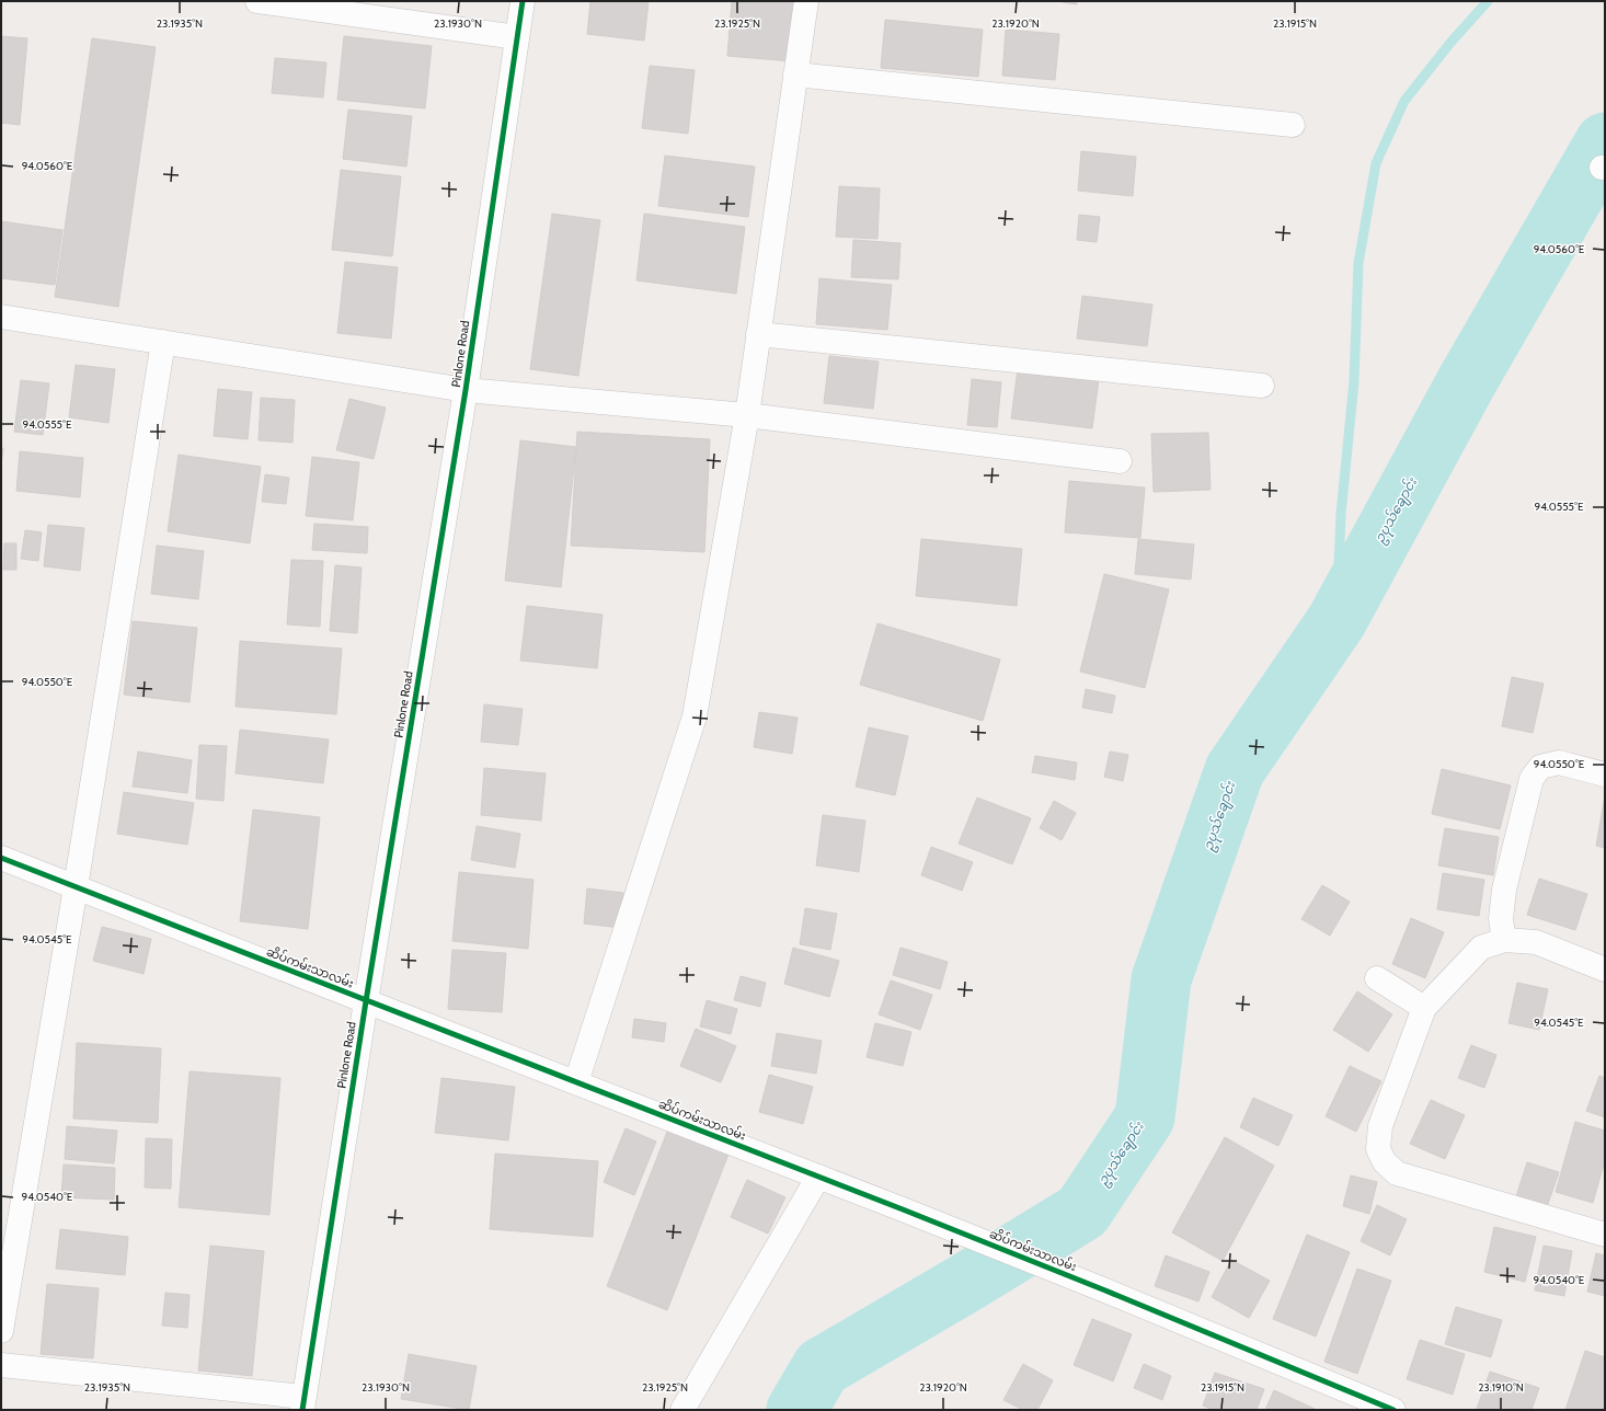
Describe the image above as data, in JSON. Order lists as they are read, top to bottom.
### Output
{
  "streets": {
    "street": ["Pinlone Road", "ဆိပ်ကမ်းသာလမ်း"]
  },
  "crossings": [
    ["Pinlone Road", "ဆိပ်ကမ်းသာလမ်း"]
  ],
  "water": ["ဥပုသ်ချောင်း"],
  "coordinates": [
    "23.1935°N",
    "23.1930°N",
    "23.1925°N",
    "23.1920°N",
    "23.1915°N",
    "94.0560°E",
    "94.0555°E",
    "94.0550°E",
    "94.0545°E",
    "94.0540°E",
    "23.1910°N"
  ]
}
